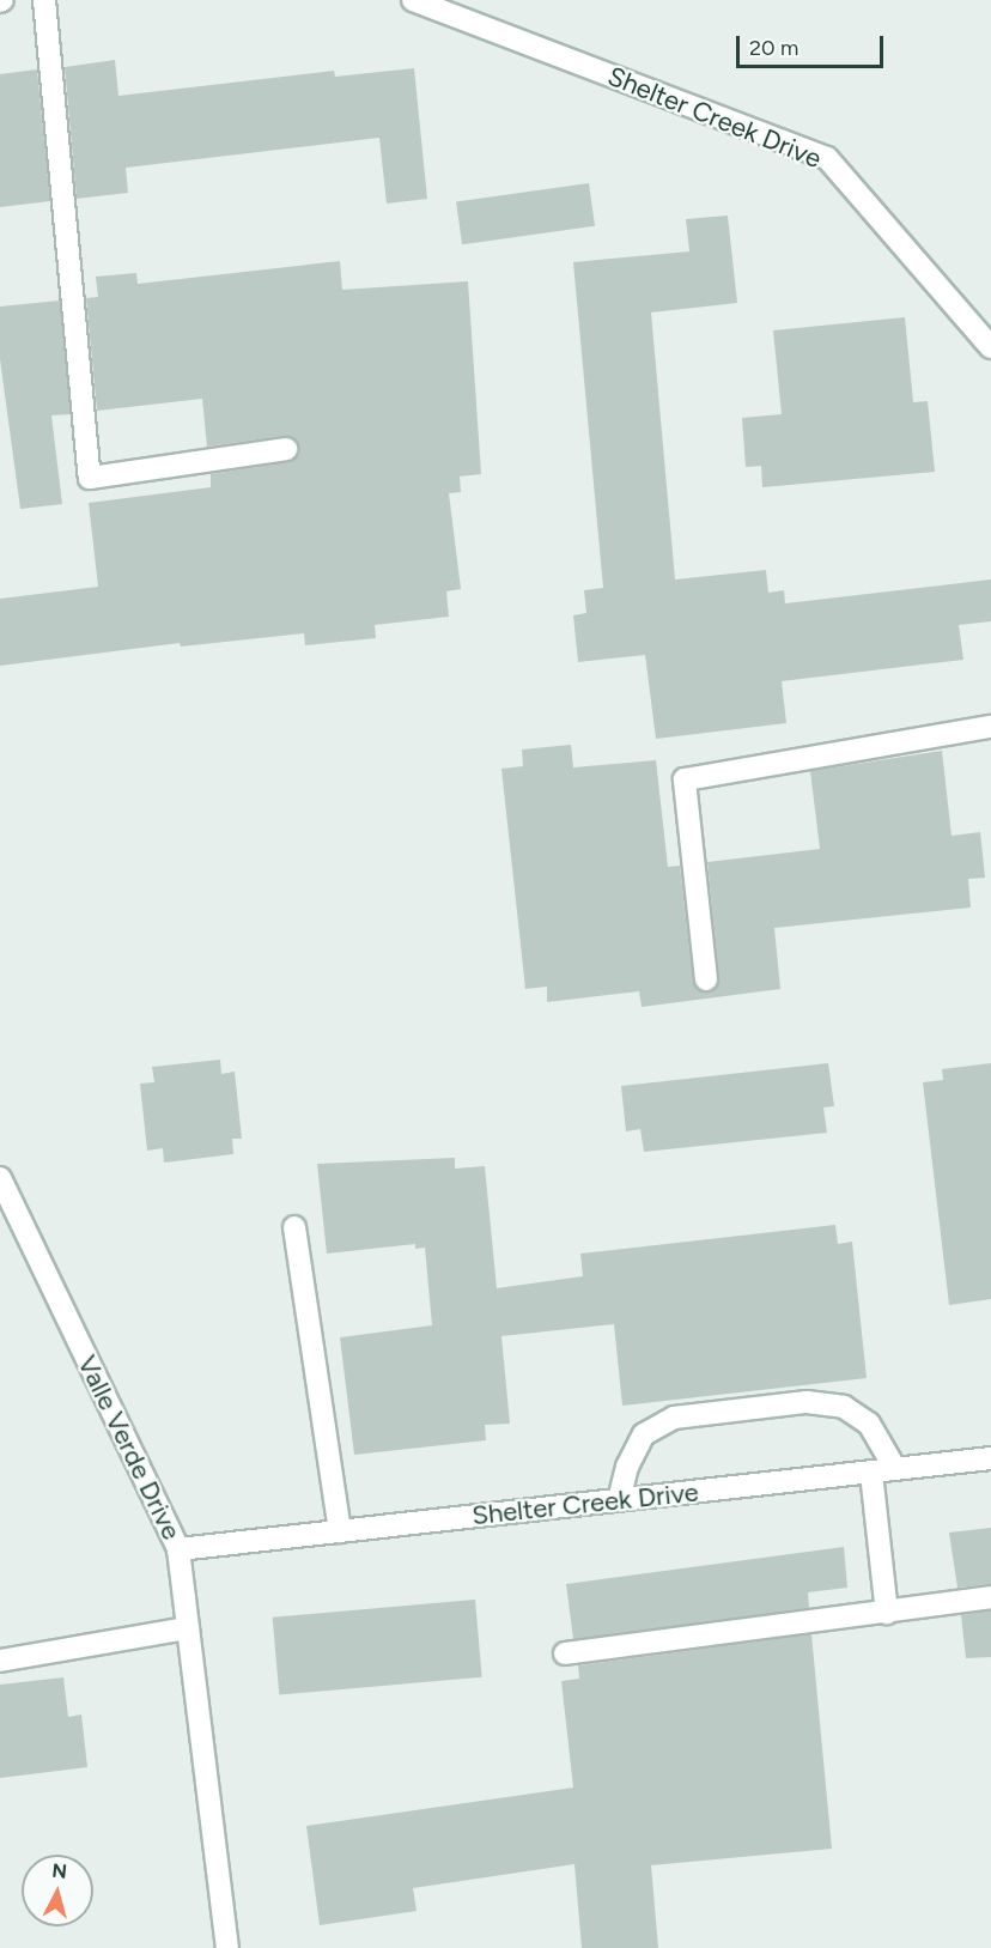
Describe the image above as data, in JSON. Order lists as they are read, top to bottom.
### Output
{
  "streets": {
    "street": ["Shelter Creek Drive", "Valle Verde Drive"]
  },
  "crossings": [
    ["Shelter Creek Drive", "Valle Verde Drive"]
  ],
  "scale_bar": "20 m",
  "north": "top"
}
